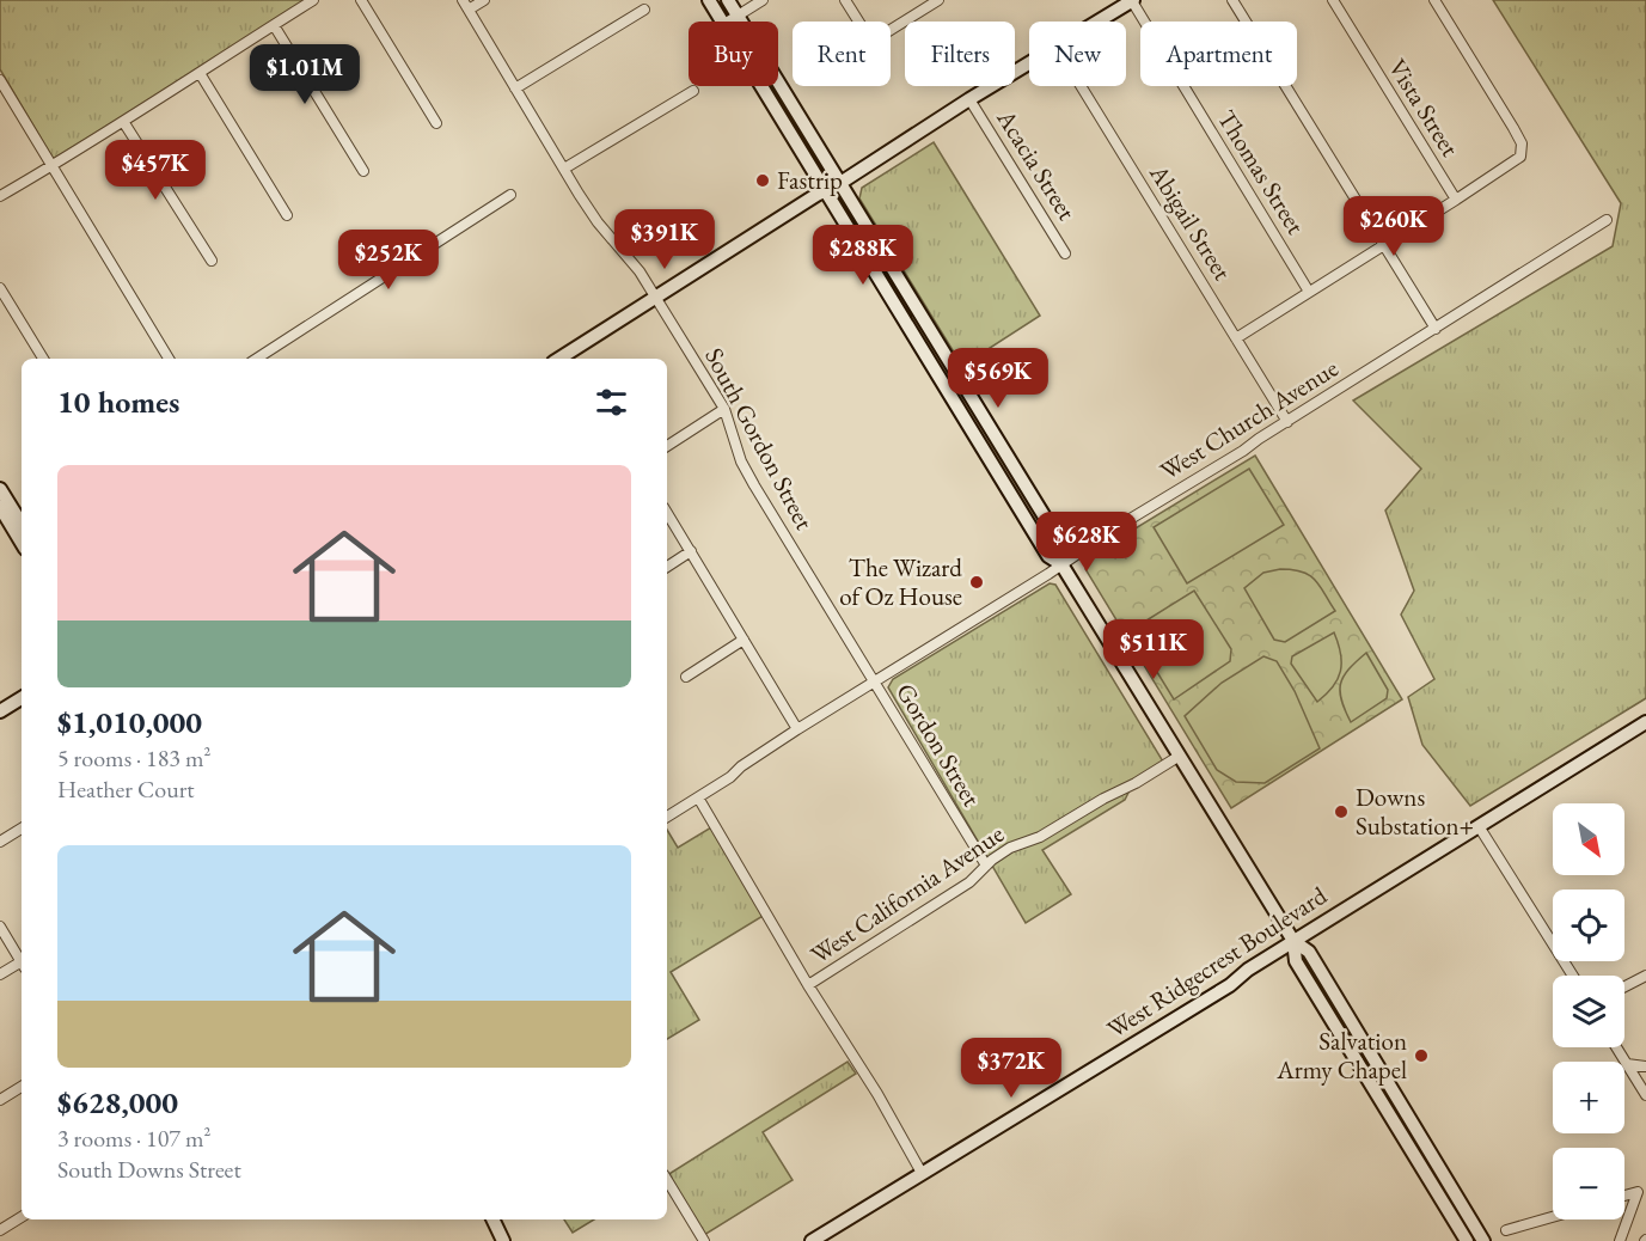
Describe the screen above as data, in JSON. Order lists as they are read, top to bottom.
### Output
{
  "streets": {
    "main road": ["West Ridgecrest Boulevard"],
    "street": [
      "Vista Street",
      "Acacia Street",
      "Thomas Street",
      "Abigail Street",
      "West Church Avenue",
      "South Gordon Street",
      "Gordon Street",
      "West California Avenue"
    ]
  },
  "crossings": [
    ["Abigail Street", "West Church Avenue"],
    ["West Church Avenue", "South Gordon Street"],
    ["West Church Avenue", "Gordon Street"],
    ["South Gordon Street", "Gordon Street"],
    ["Gordon Street", "West California Avenue"]
  ],
  "places": [
    "Fastrip",
    "The Wizard of Oz House",
    "Downs Substation+",
    "Salvation Army Chapel"
  ],
  "north": "bottom right",
  "page": {
    "chip": [
      "Buy",
      "Rent",
      "Filters",
      "New",
      "Apartment"
    ],
    "price": [
      "$1.01M",
      "$457K",
      "$260K",
      "$391K",
      "$288K",
      "$252K",
      "$569K",
      "$628K",
      "$511K",
      "$372K"
    ],
    "heading": "10 homes",
    "list": [
      {
        "name": "$1,010,000",
        "note": "5 rooms · 183 m² · Heather Court"
      },
      {
        "name": "$628,000",
        "note": "3 rooms · 107 m² · South Downs Street"
      }
    ],
    "map_buttons": ["+", "−"]
  }
}
